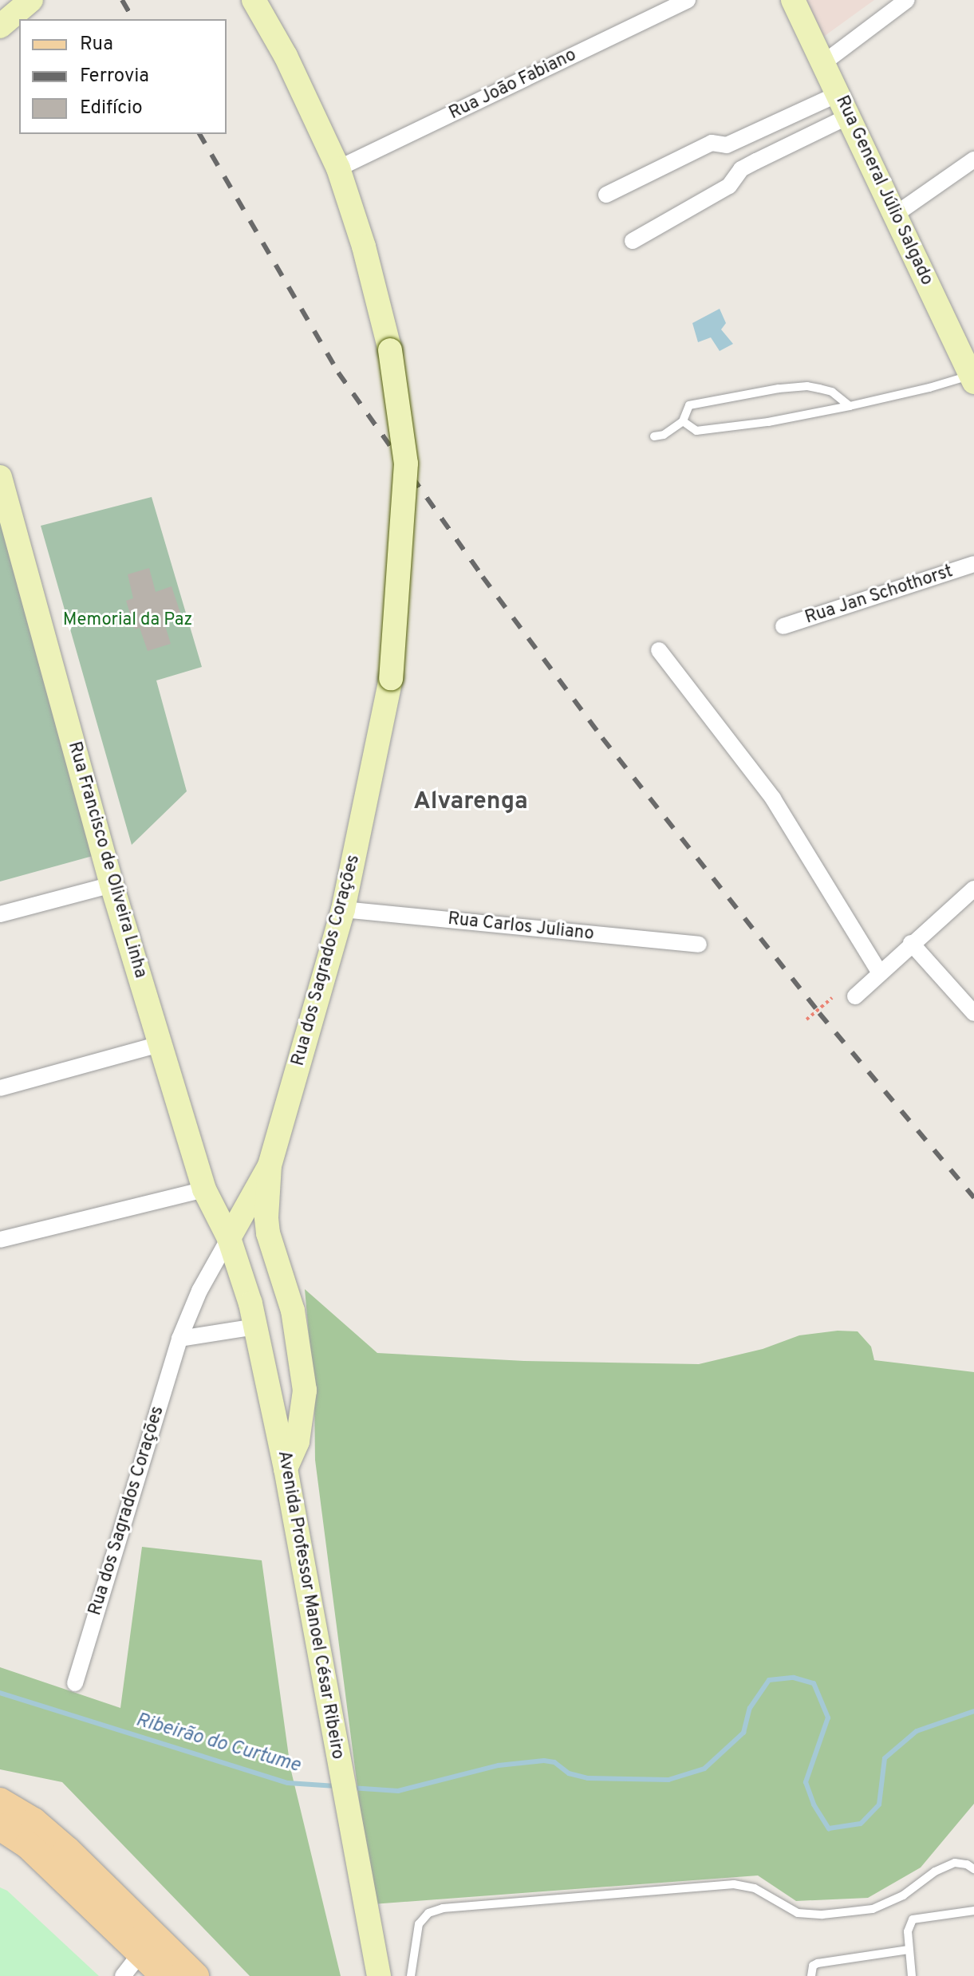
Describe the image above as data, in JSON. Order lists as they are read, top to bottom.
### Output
{
  "streets": {
    "main road": [
      "Rua General Júlio Salgado",
      "Rua Francisco de Oliveira Linha",
      "Rua dos Sagrados Corações",
      "Avenida Professor Manoel César Ribeiro"
    ],
    "street": ["Rua João Fabiano", "Rua Jan Schothorst", "Rua Carlos Juliano"]
  },
  "crossings": [
    ["Rua João Fabiano", "Rua dos Sagrados Corações"],
    ["Rua Francisco de Oliveira Linha", "Rua dos Sagrados Corações"],
    ["Rua Francisco de Oliveira Linha", "Avenida Professor Manoel César Ribeiro"],
    ["Rua Carlos Juliano", "Rua dos Sagrados Corações"],
    ["Rua dos Sagrados Corações", "Avenida Professor Manoel César Ribeiro"]
  ],
  "districts": ["Alvarenga"],
  "water": ["Ribeirão do Curtume"],
  "parks": ["Memorial da Paz"],
  "legend": ["Rua", "Ferrovia", "Edifício"]
}
